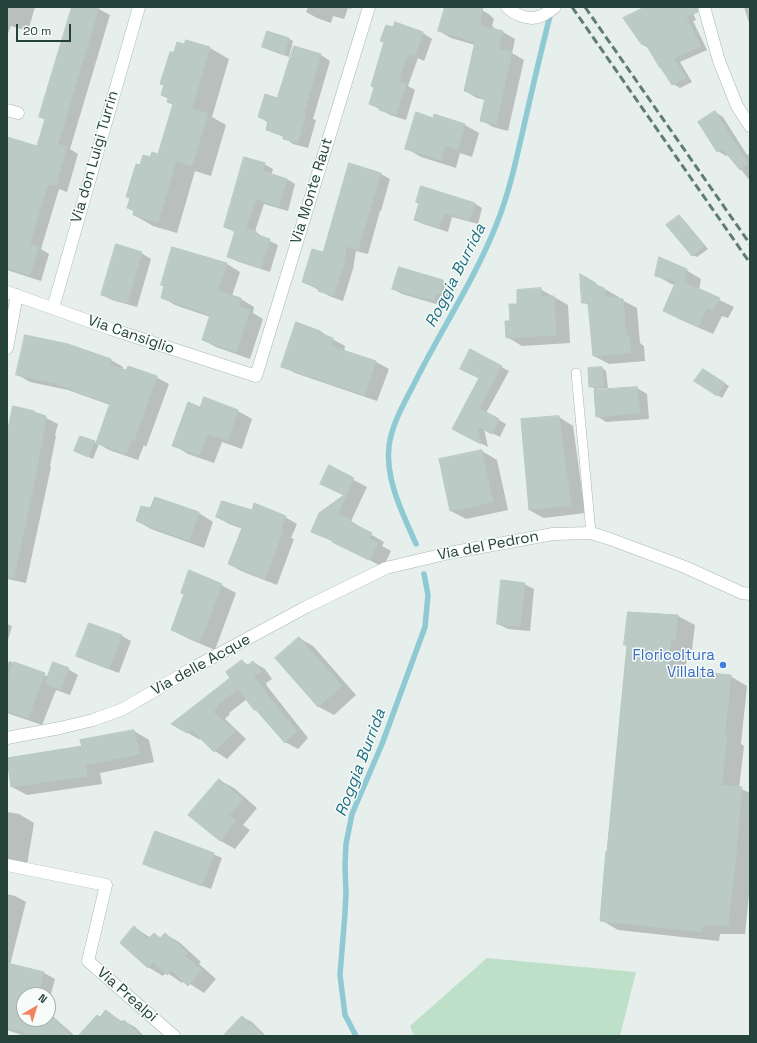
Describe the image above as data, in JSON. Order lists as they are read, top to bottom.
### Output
{
  "streets": {
    "street": [
      "Via don Luigi Turrin",
      "Via Monte Raut",
      "Via Cansiglio",
      "Via del Pedron",
      "Via delle Acque",
      "Via Prealpi"
    ]
  },
  "crossings": [
    ["Via don Luigi Turrin", "Via Cansiglio"],
    ["Via Monte Raut", "Via Cansiglio"],
    ["Via del Pedron", "Via delle Acque"]
  ],
  "water": ["Roggia Burrida"],
  "places": ["Floricoltura Villalta"],
  "scale_bar": "20 m",
  "north": "top right"
}
